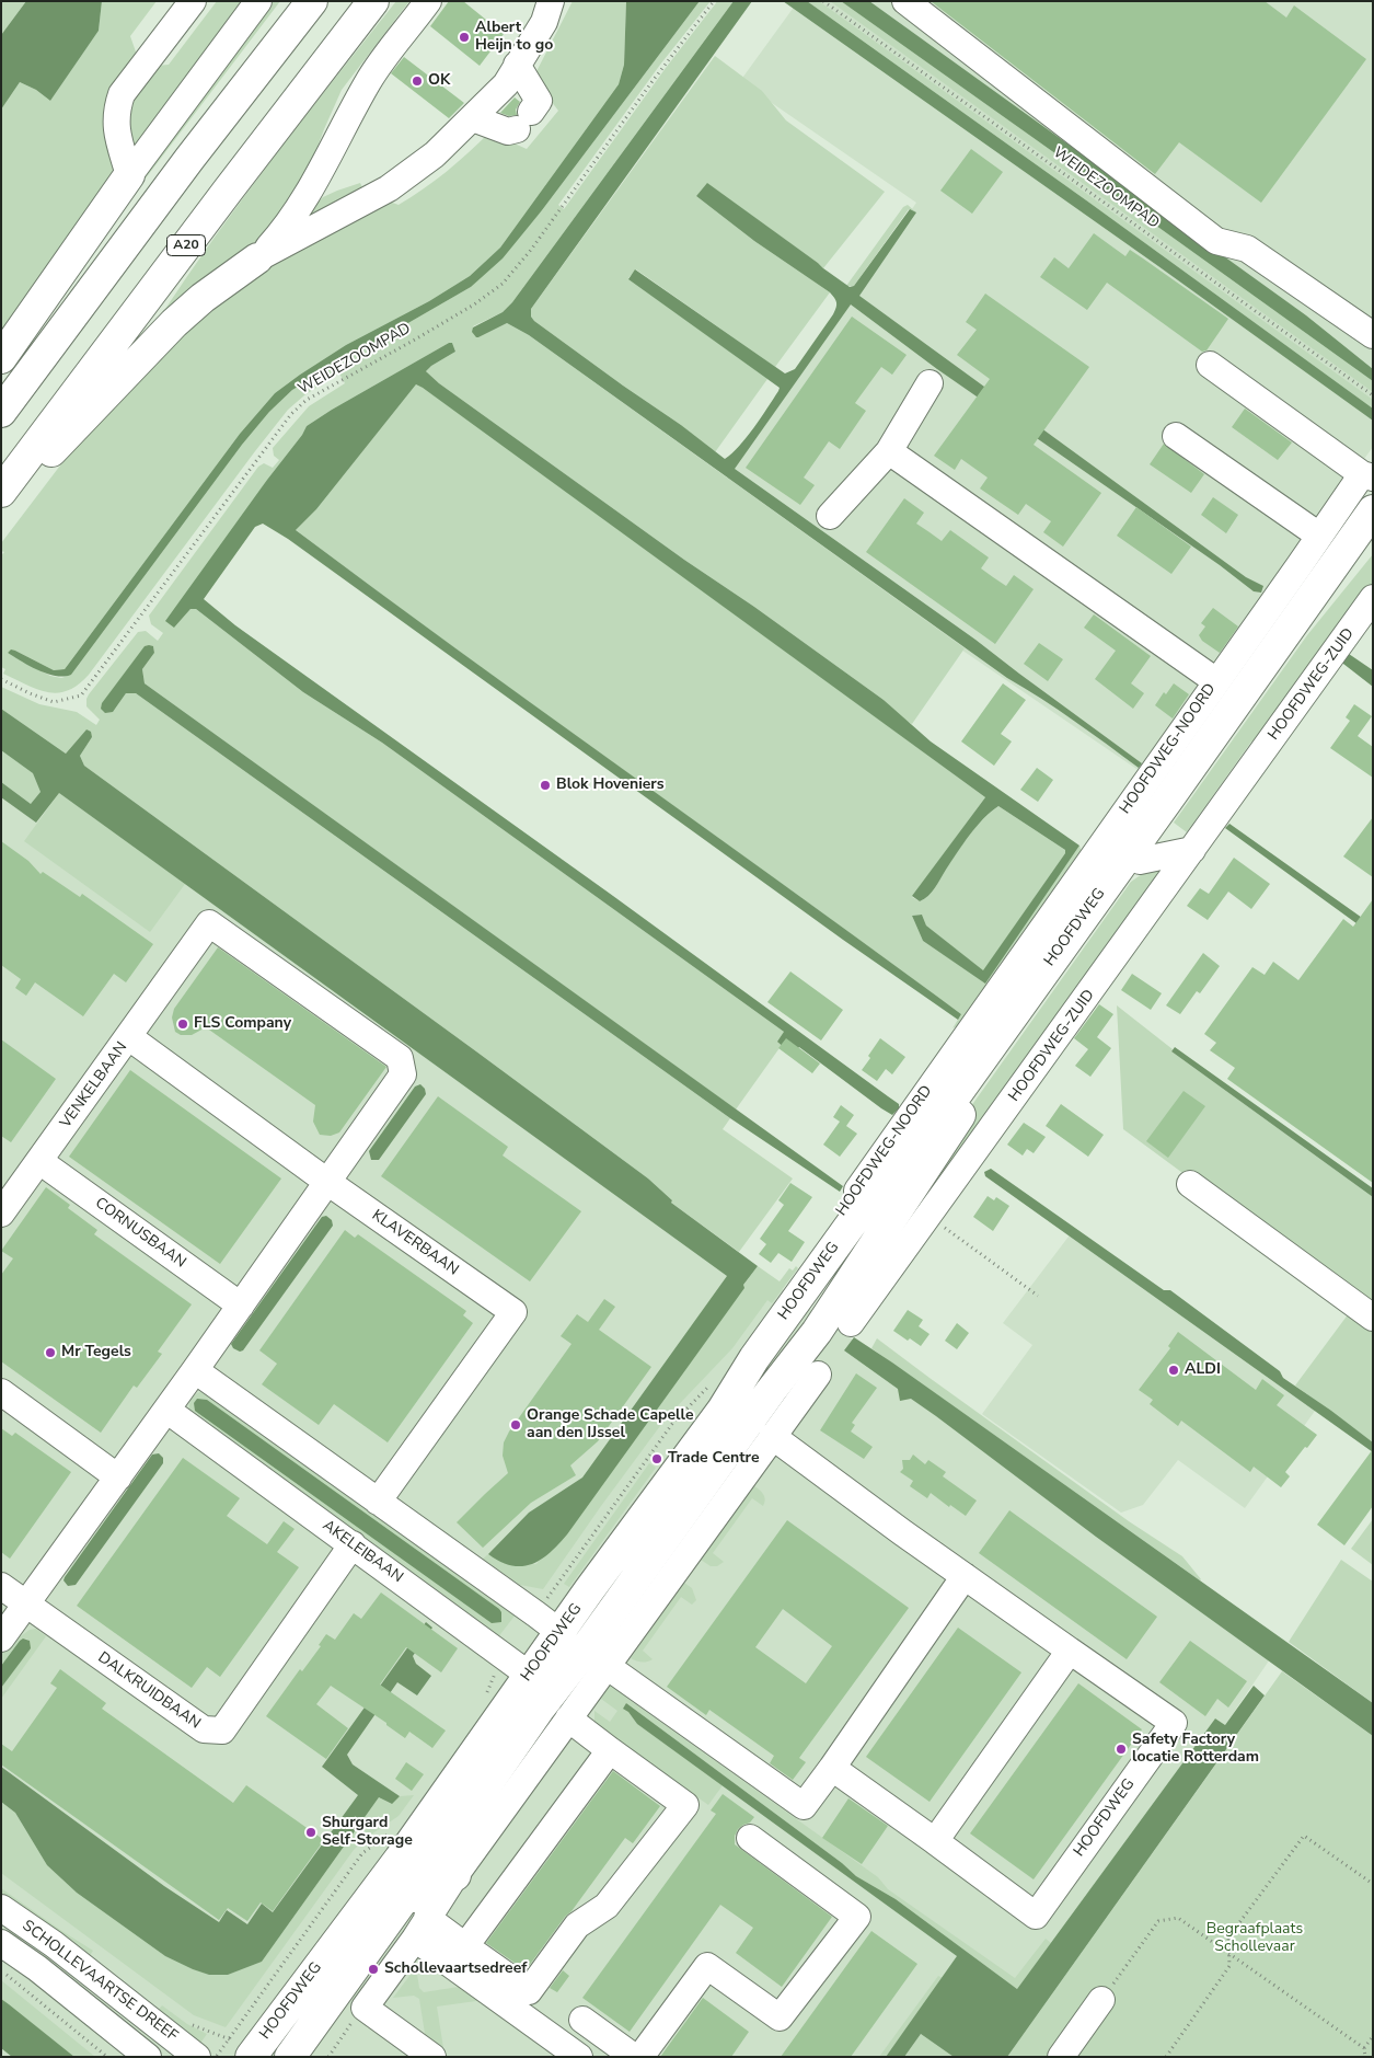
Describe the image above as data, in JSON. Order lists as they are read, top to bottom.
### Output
{
  "streets": {
    "main road": ["A20", "HOOFDWEG"],
    "street": [
      "HOOFDWEG-ZUID",
      "HOOFDWEG-NOORD",
      "VENKELBAAN",
      "CORNUSBAAN",
      "KLAVERBAAN",
      "AKELEIBAAN",
      "DALKRUIDBAAN",
      "SCHOLLEVAARTSE DREEF"
    ],
    "path": ["WEIDEZOOMPAD"]
  },
  "crossings": [
    ["HOOFDWEG-ZUID", "HOOFDWEG"],
    ["HOOFDWEG-NOORD", "HOOFDWEG"],
    ["HOOFDWEG", "AKELEIBAAN"],
    ["VENKELBAAN", "CORNUSBAAN"],
    ["VENKELBAAN", "KLAVERBAAN"],
    ["AKELEIBAAN", "DALKRUIDBAAN"]
  ],
  "parks": ["Begraafplaats Schollevaar"],
  "places": [
    "Albert Heijn to go",
    "OK",
    "Blok Hoveniers",
    "FLS Company",
    "Mr Tegels",
    "ALDI",
    "Orange Schade Capelle aan den IJssel",
    "Trade Centre",
    "Safety Factory locatie Rotterdam",
    "Shurgard Self-Storage",
    "Schollevaartsedreef"
  ]
}
